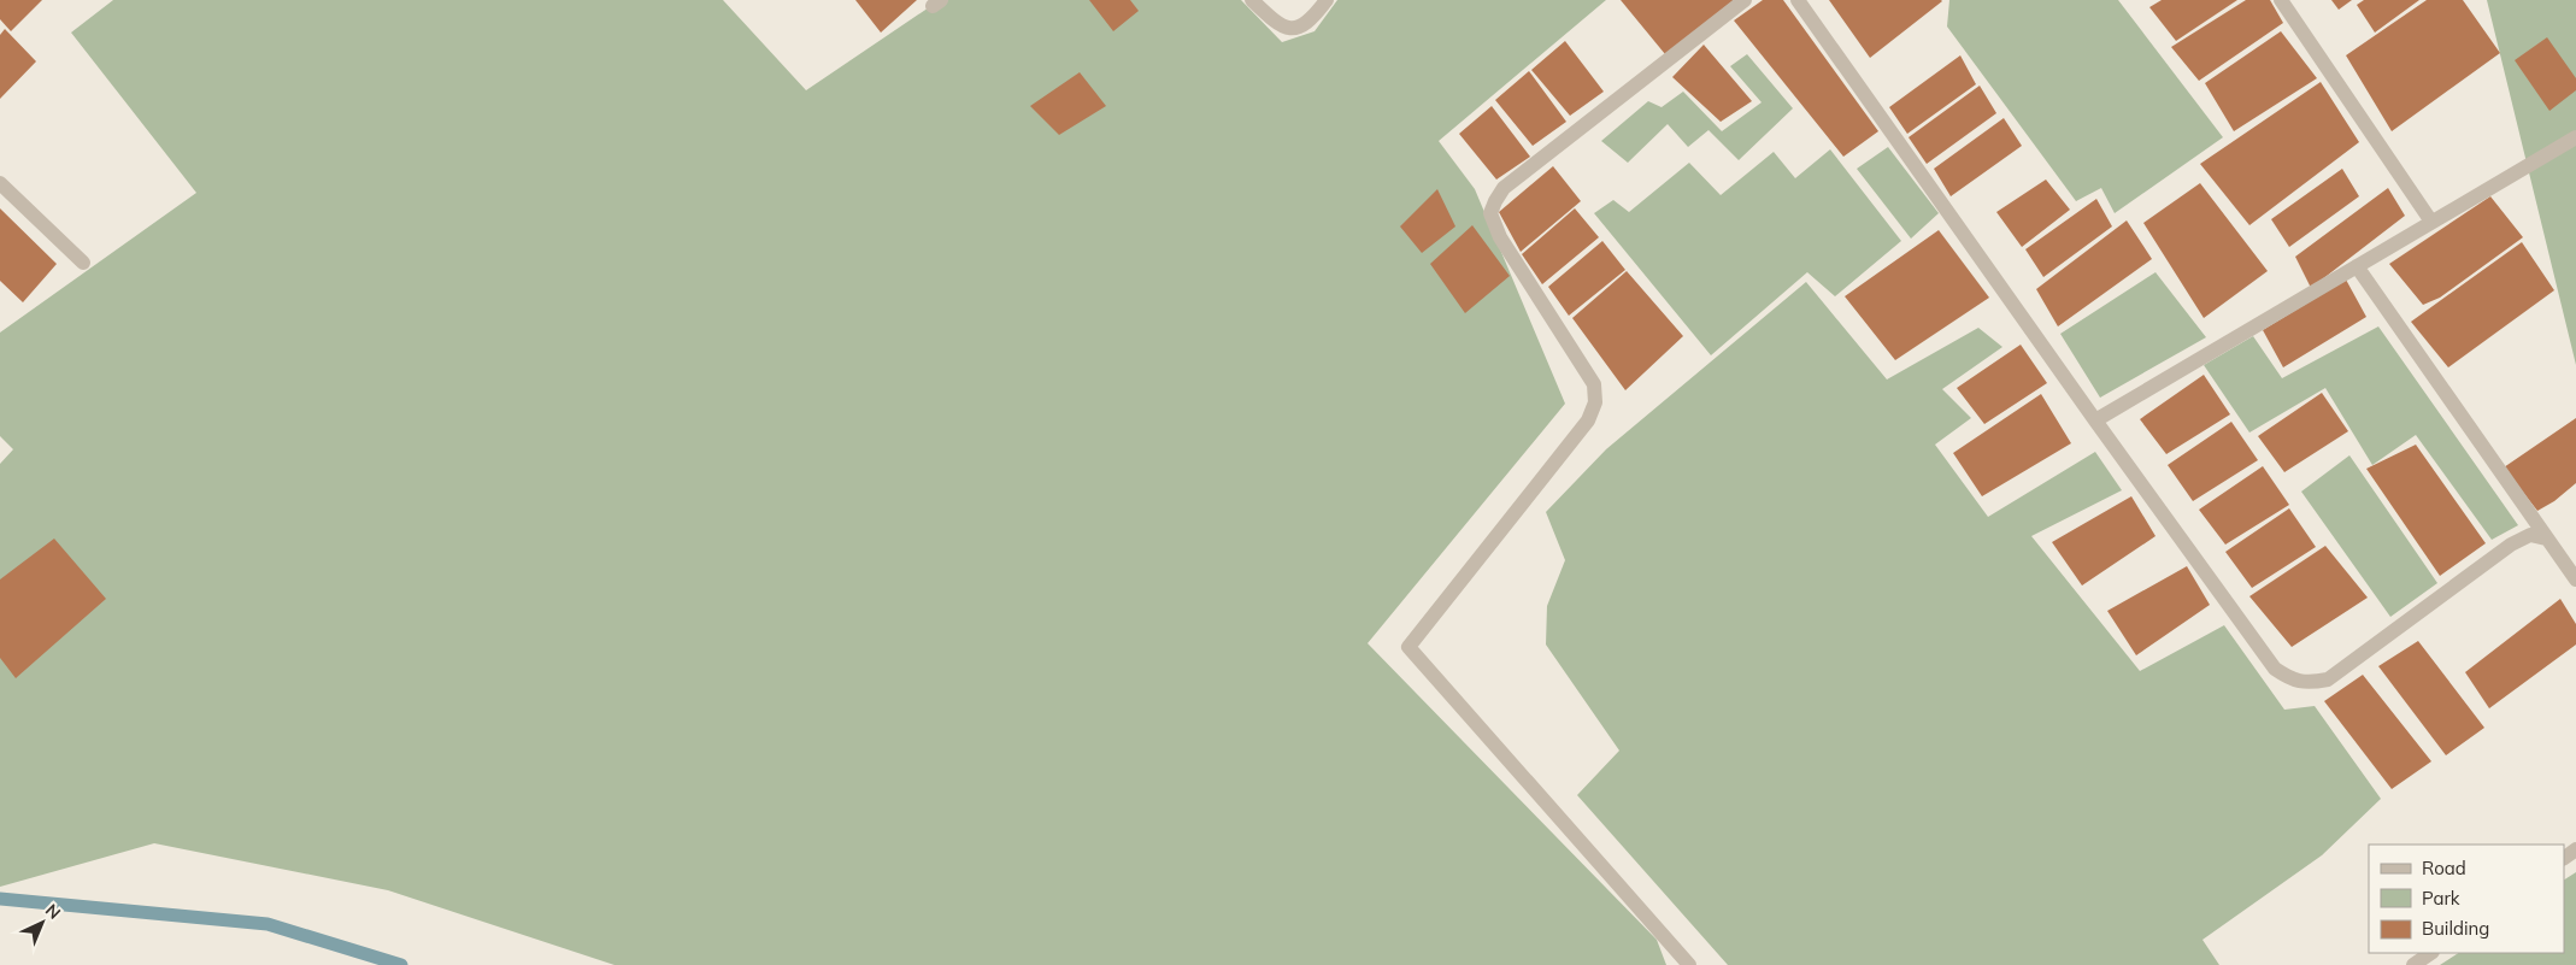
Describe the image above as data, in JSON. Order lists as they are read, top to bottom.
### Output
{
  "legend": ["Road", "Park", "Building"],
  "north": "top right"
}
